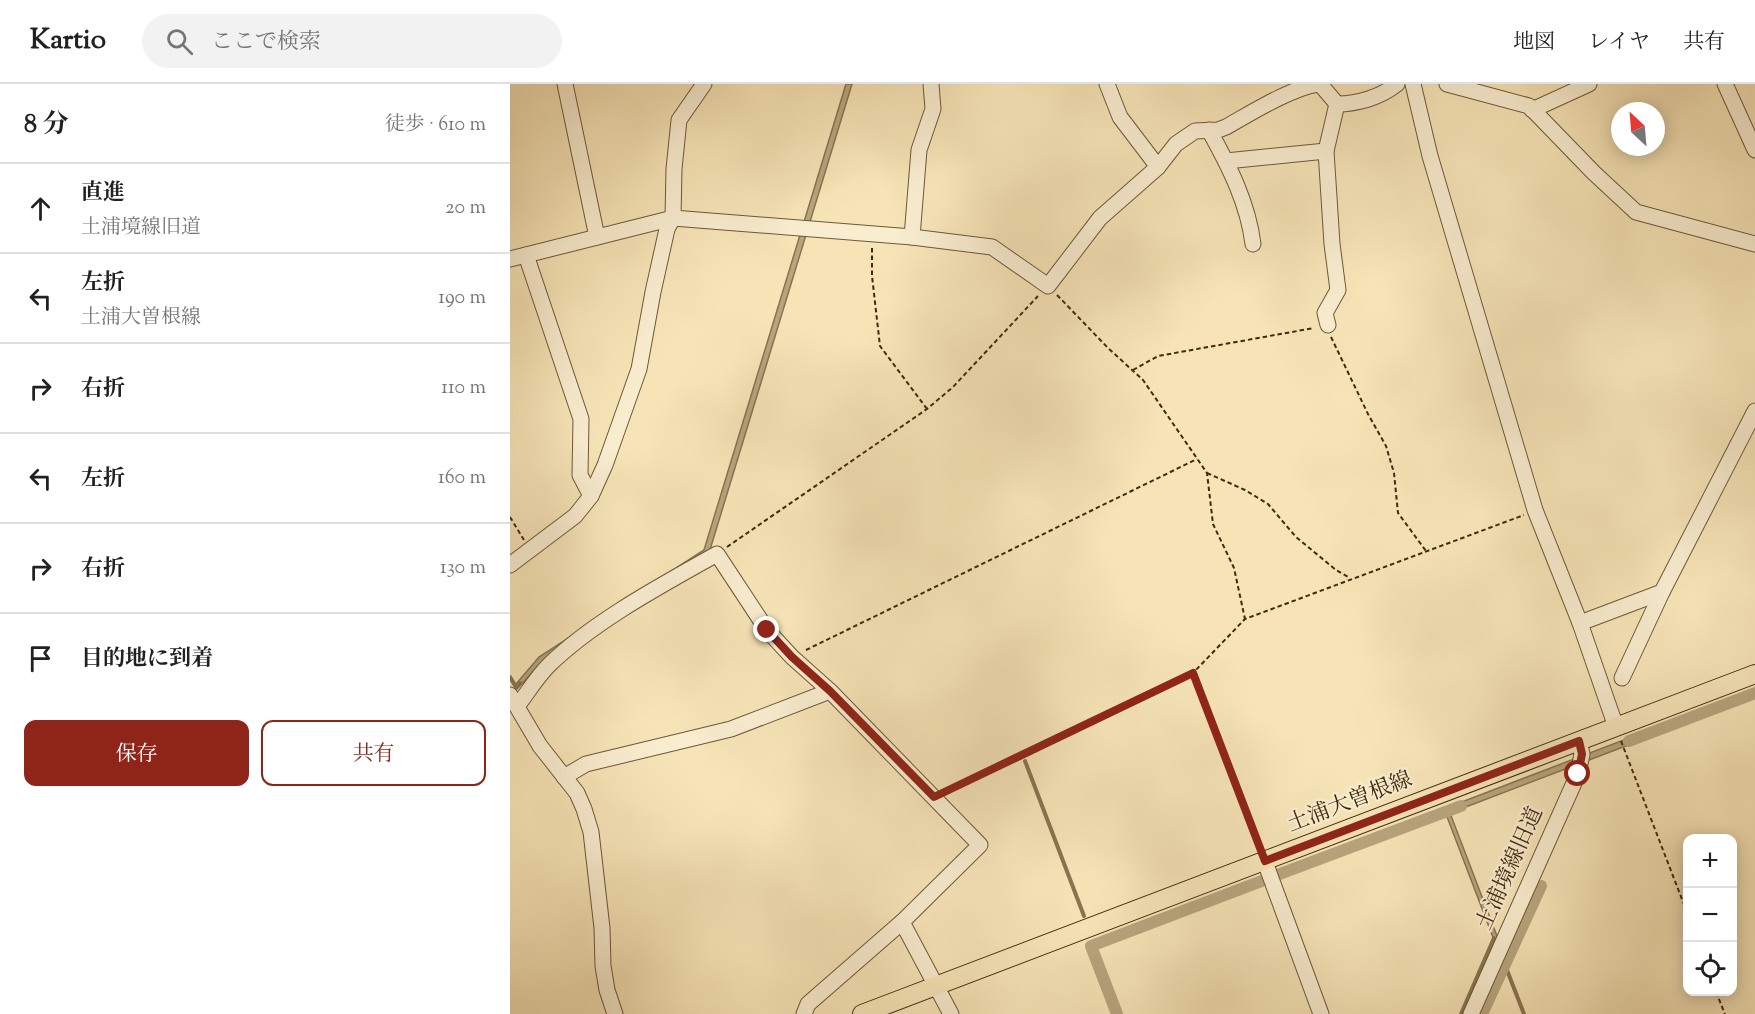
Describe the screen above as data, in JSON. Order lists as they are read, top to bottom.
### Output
{
  "streets": {
    "main road": ["土浦大曽根線"],
    "street": ["土浦境線旧道"]
  },
  "crossings": [
    ["土浦大曽根線", "土浦境線旧道"]
  ],
  "north": "top left",
  "page": {
    "header": "Kartio",
    "search": "ここで検索",
    "nav": ["地図", "レイヤ", "共有"],
    "heading": ["8 分", "徒歩 · 610 m"],
    "list": [
      ["直進", "土浦境線旧道", "20 m"],
      ["左折", "土浦大曽根線", "190 m"],
      ["右折", "110 m"],
      ["左折", "160 m"],
      ["右折", "130 m"],
      "目的地に到着"
    ],
    "buttons": ["保存", "共有"],
    "map_buttons": ["+", "−"]
  }
}
